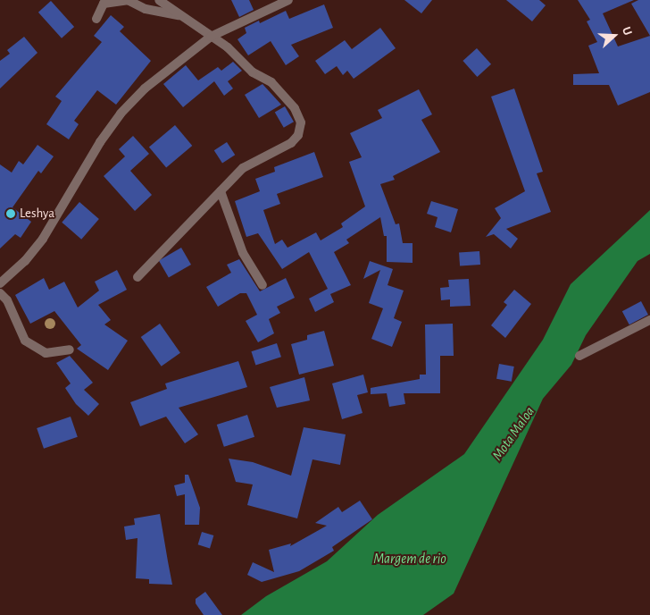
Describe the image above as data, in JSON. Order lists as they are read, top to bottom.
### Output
{
  "water": ["Mota Maloa", "Margem de rio"],
  "places": ["Leshya"],
  "north": "right"
}
